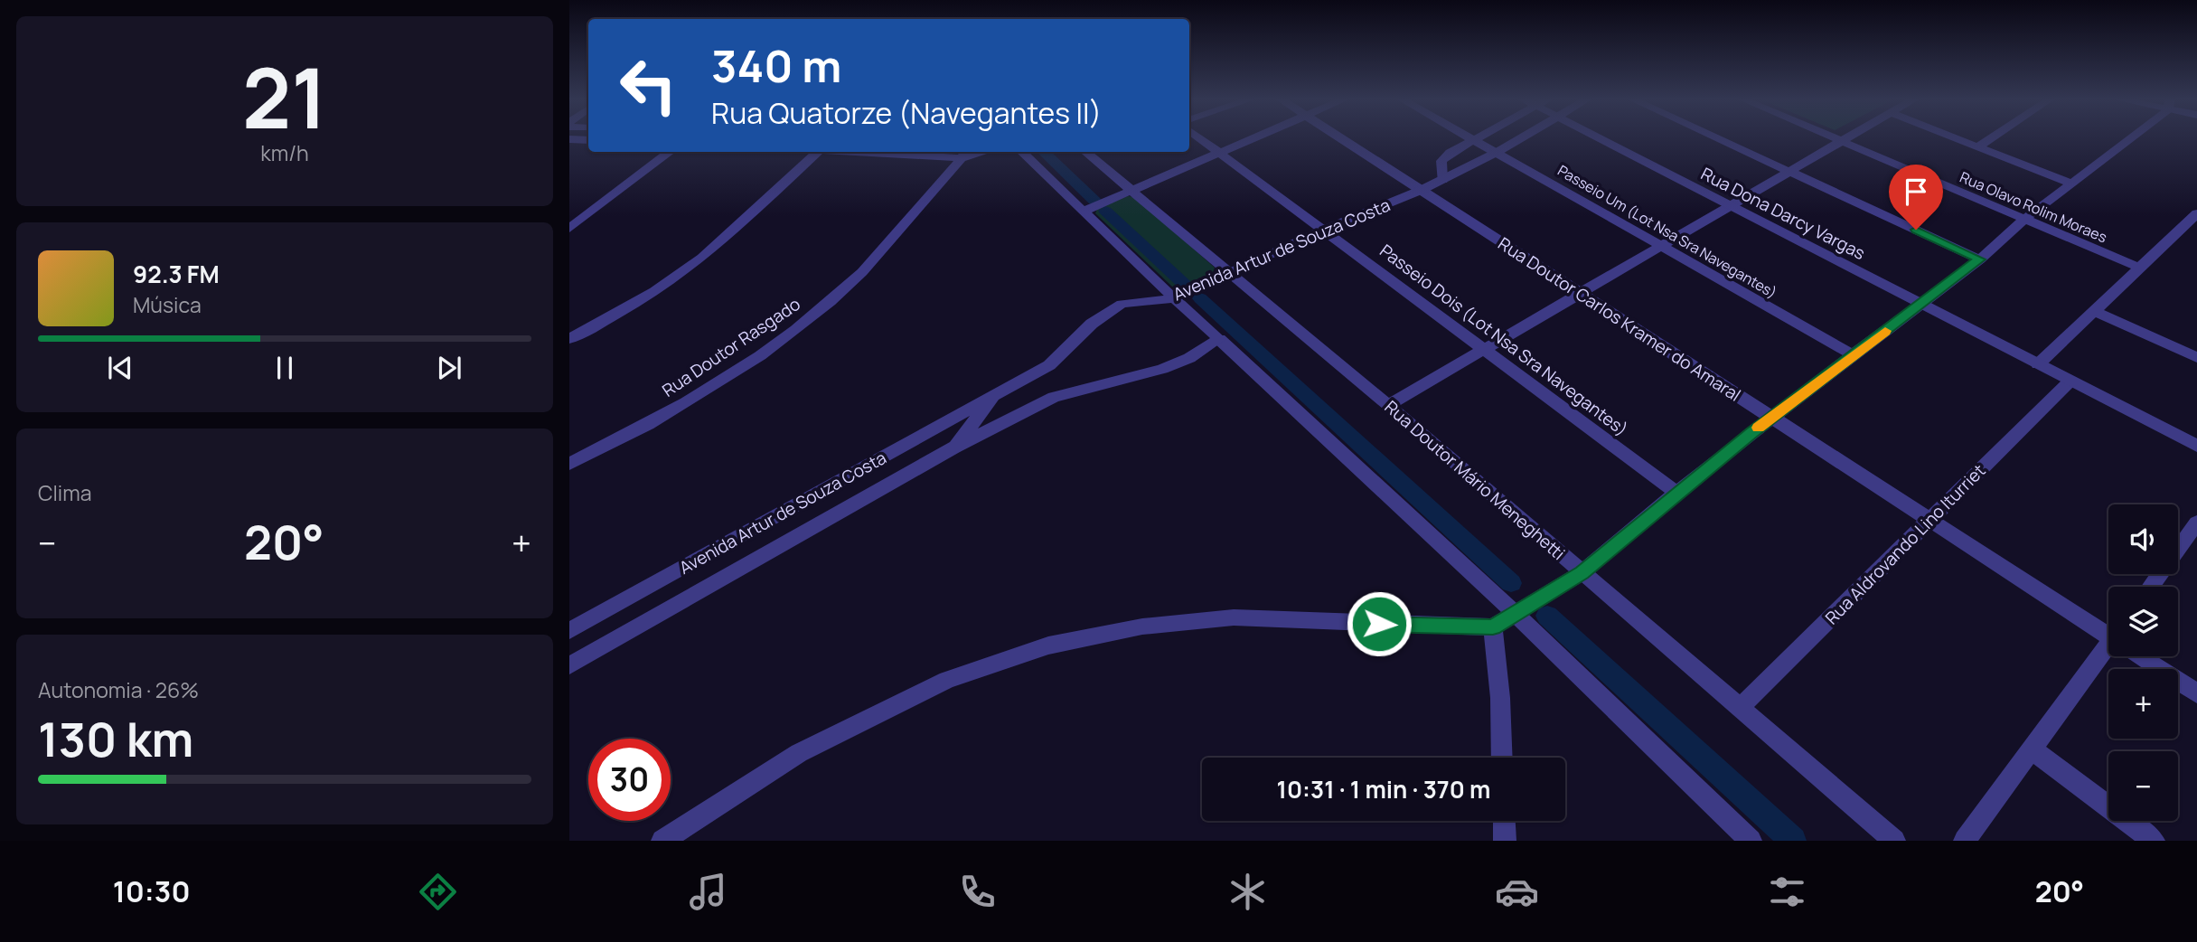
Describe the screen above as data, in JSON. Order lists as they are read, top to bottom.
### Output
{
  "streets": {
    "street": [
      "Rua Olavo Rolim Moraes",
      "Rua Dona Darcy Vargas",
      "Passeio Um (Lot Nsa Sra Navegantes)",
      "Avenida Artur de Souza Costa",
      "Rua Doutor Carlos Kramer do Amaral",
      "Passeio Dois (Lot Nsa Sra Navegantes)",
      "Rua Doutor Rasgado",
      "Rua Doutor Mário Meneghetti",
      "Rua Aldrovando Lino Iturriet"
    ]
  },
  "crossings": [
    ["Rua Dona Darcy Vargas", "Rua Aldrovando Lino Iturriet"],
    ["Passeio Um (Lot Nsa Sra Navegantes)", "Avenida Artur de Souza Costa"],
    ["Avenida Artur de Souza Costa", "Rua Doutor Carlos Kramer do Amaral"],
    ["Avenida Artur de Souza Costa", "Passeio Dois (Lot Nsa Sra Navegantes)"],
    ["Avenida Artur de Souza Costa", "Rua Doutor Mário Meneghetti"],
    ["Rua Doutor Carlos Kramer do Amaral", "Rua Aldrovando Lino Iturriet"],
    ["Rua Doutor Mário Meneghetti", "Rua Aldrovando Lino Iturriet"]
  ],
  "page": {
    "tile": [
      ["21", "km/h"],
      "Clima",
      ["Autonomia · 26%", "130 km"]
    ],
    "turn": ["340 m", "Rua Quatorze (Navegantes II)"],
    "song": ["92.3 FM", "Música"],
    "map_buttons": ["+", "−"],
    "heat": ["−", "20°", "+"],
    "limit": "30",
    "trip": "10:31 · 1 min · 370 m",
    "tabs": ["10:30", "20°"]
  }
}
